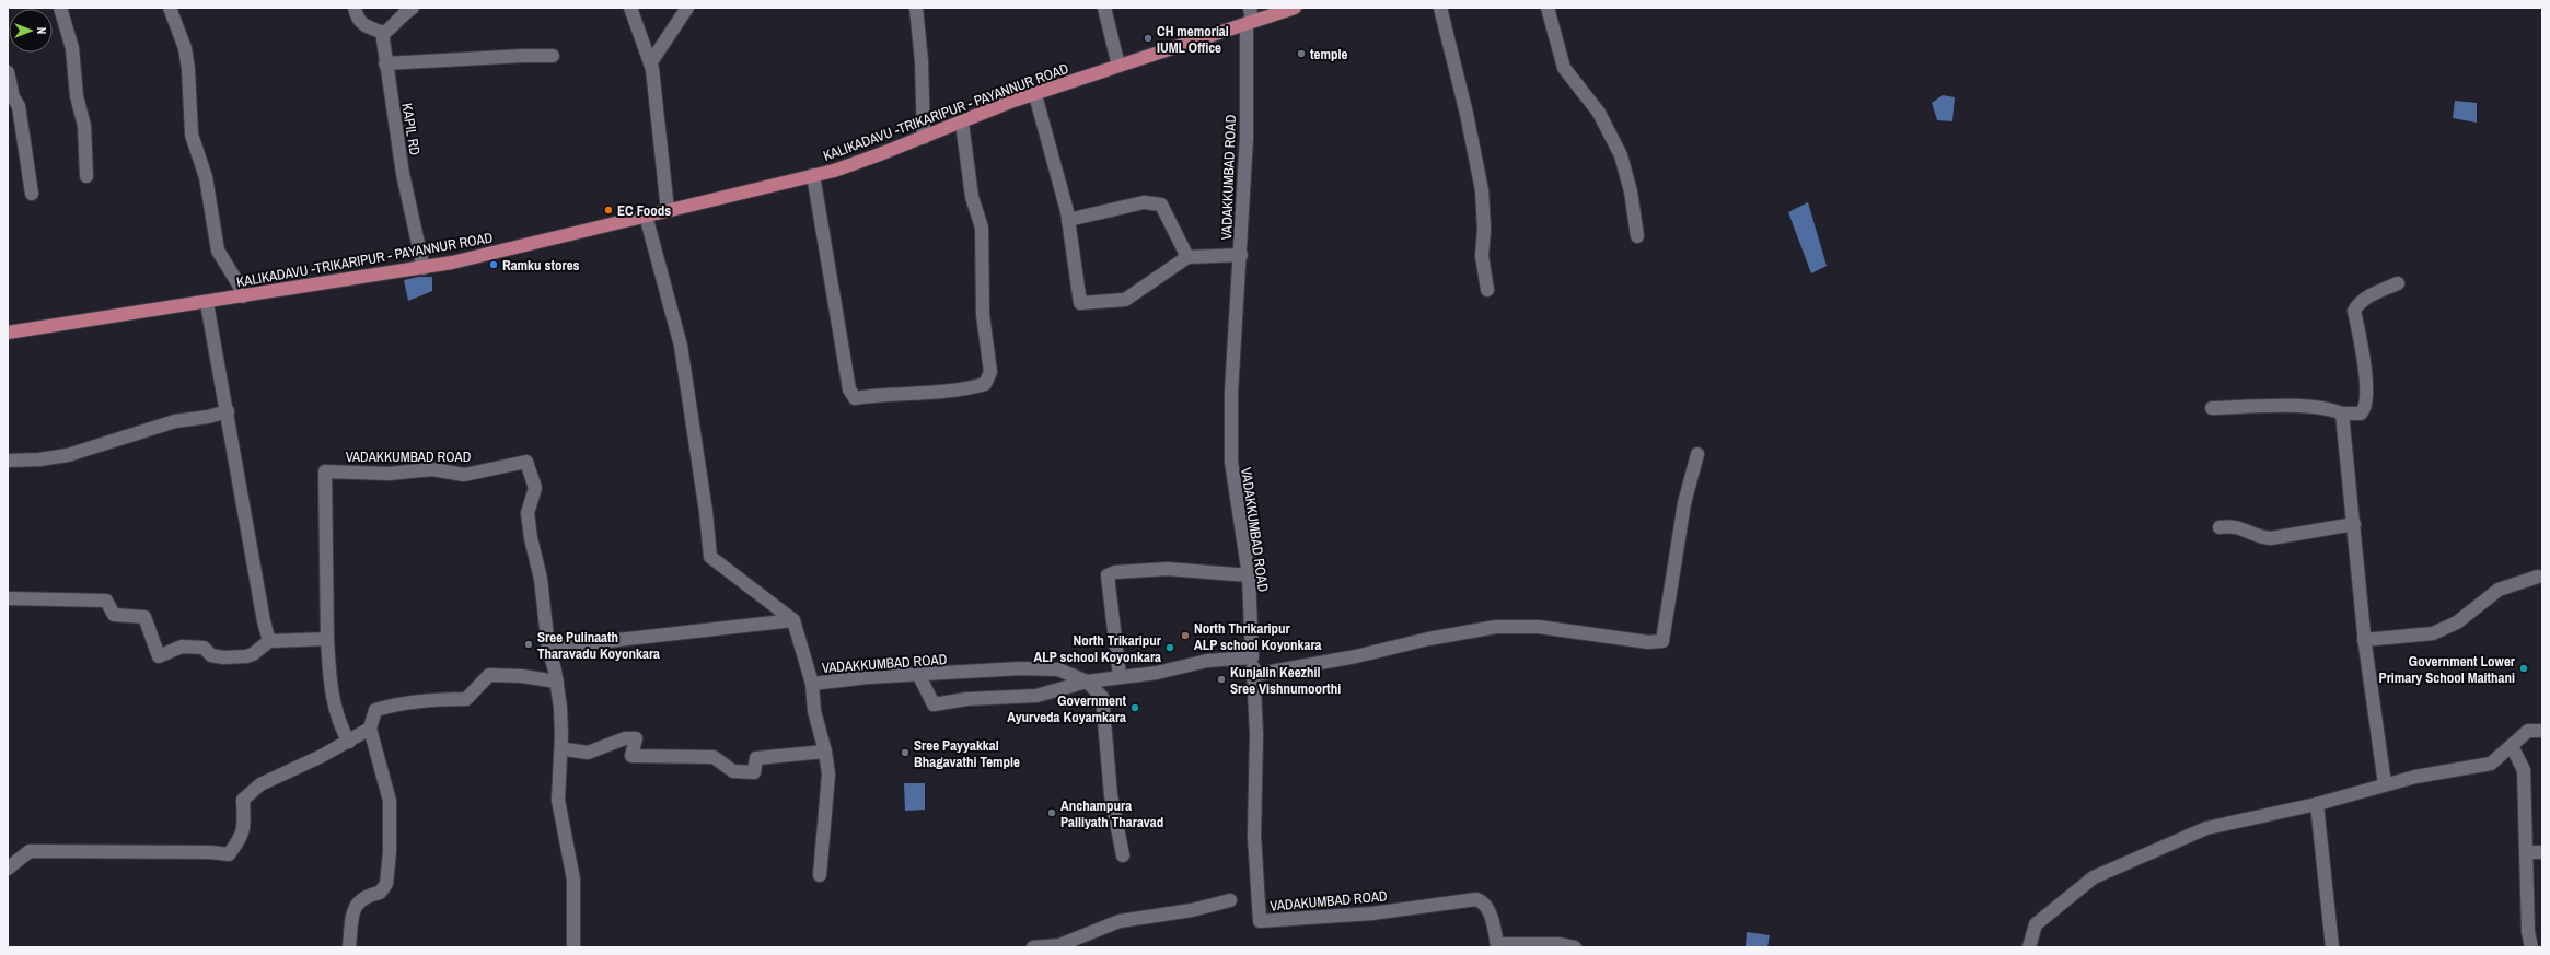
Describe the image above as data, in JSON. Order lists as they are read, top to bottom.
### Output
{
  "streets": {
    "main road": ["KALIKADAVU -TRIKARIPUR - PAYANNUR ROAD"],
    "street": ["KAPIL RD", "VADAKKUMBAD ROAD", "VADAKUMBAD ROAD"]
  },
  "crossings": [
    ["KALIKADAVU -TRIKARIPUR - PAYANNUR ROAD", "KAPIL RD"],
    ["KALIKADAVU -TRIKARIPUR - PAYANNUR ROAD", "VADAKKUMBAD ROAD"],
    ["VADAKKUMBAD ROAD", "VADAKUMBAD ROAD"]
  ],
  "places": [
    "CH memorial IUML Office",
    "temple",
    "EC Foods",
    "Ramku stores",
    "North Thrikaripur ALP school Koyonkara",
    "Sree Pulinaath Tharavadu Koyonkara",
    "North Trikaripur ALP school Koyonkara",
    "Government Lower Primary School Maithani",
    "Kunjalin Keezhil Sree Vishnumoorthi",
    "Government Ayurveda Koyamkara",
    "Sree Payyakkal Bhagavathi Temple",
    "Anchampura Palliyath Tharavad"
  ],
  "north": "right"
}
